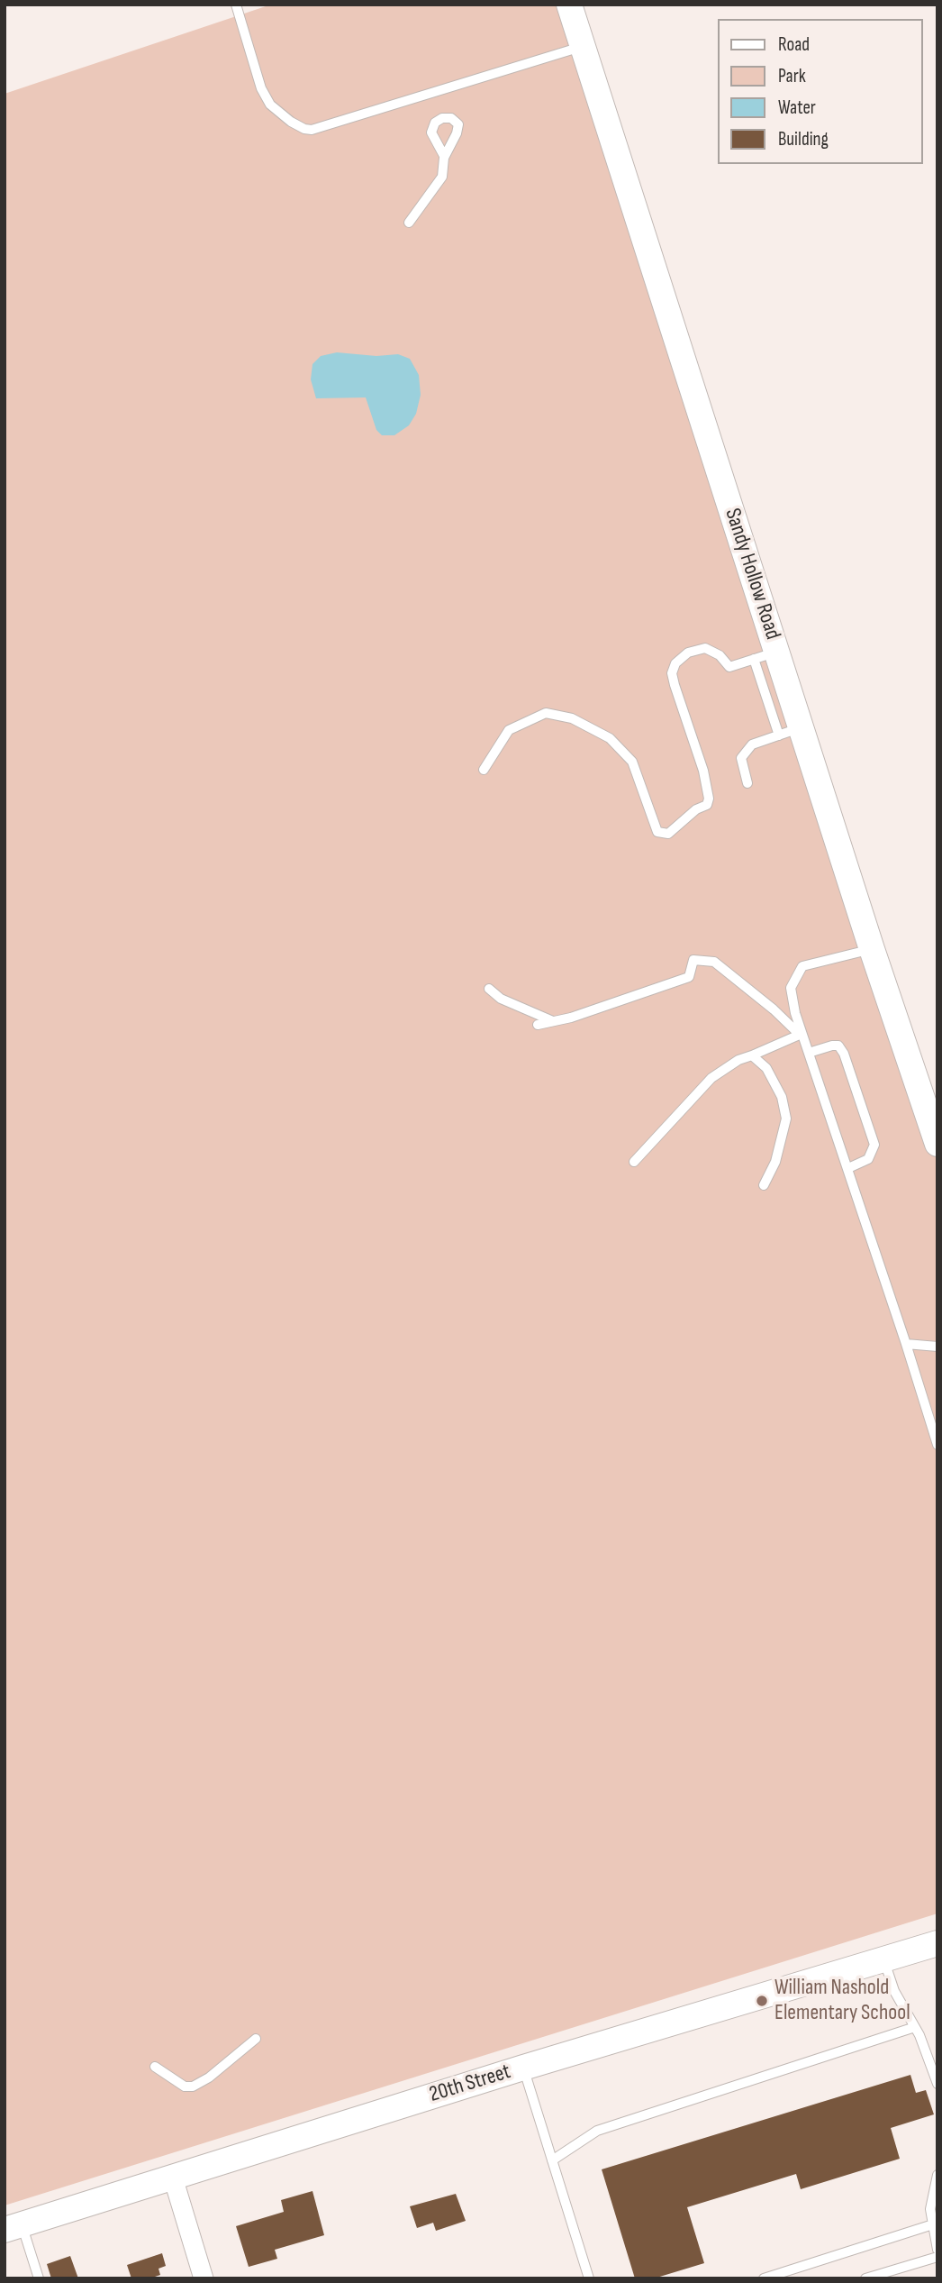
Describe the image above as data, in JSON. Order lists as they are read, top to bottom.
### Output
{
  "streets": {
    "street": ["Sandy Hollow Road", "20th Street"]
  },
  "places": ["William Nashold Elementary School"],
  "legend": [
    "Road",
    "Park",
    "Water",
    "Building"
  ]
}
